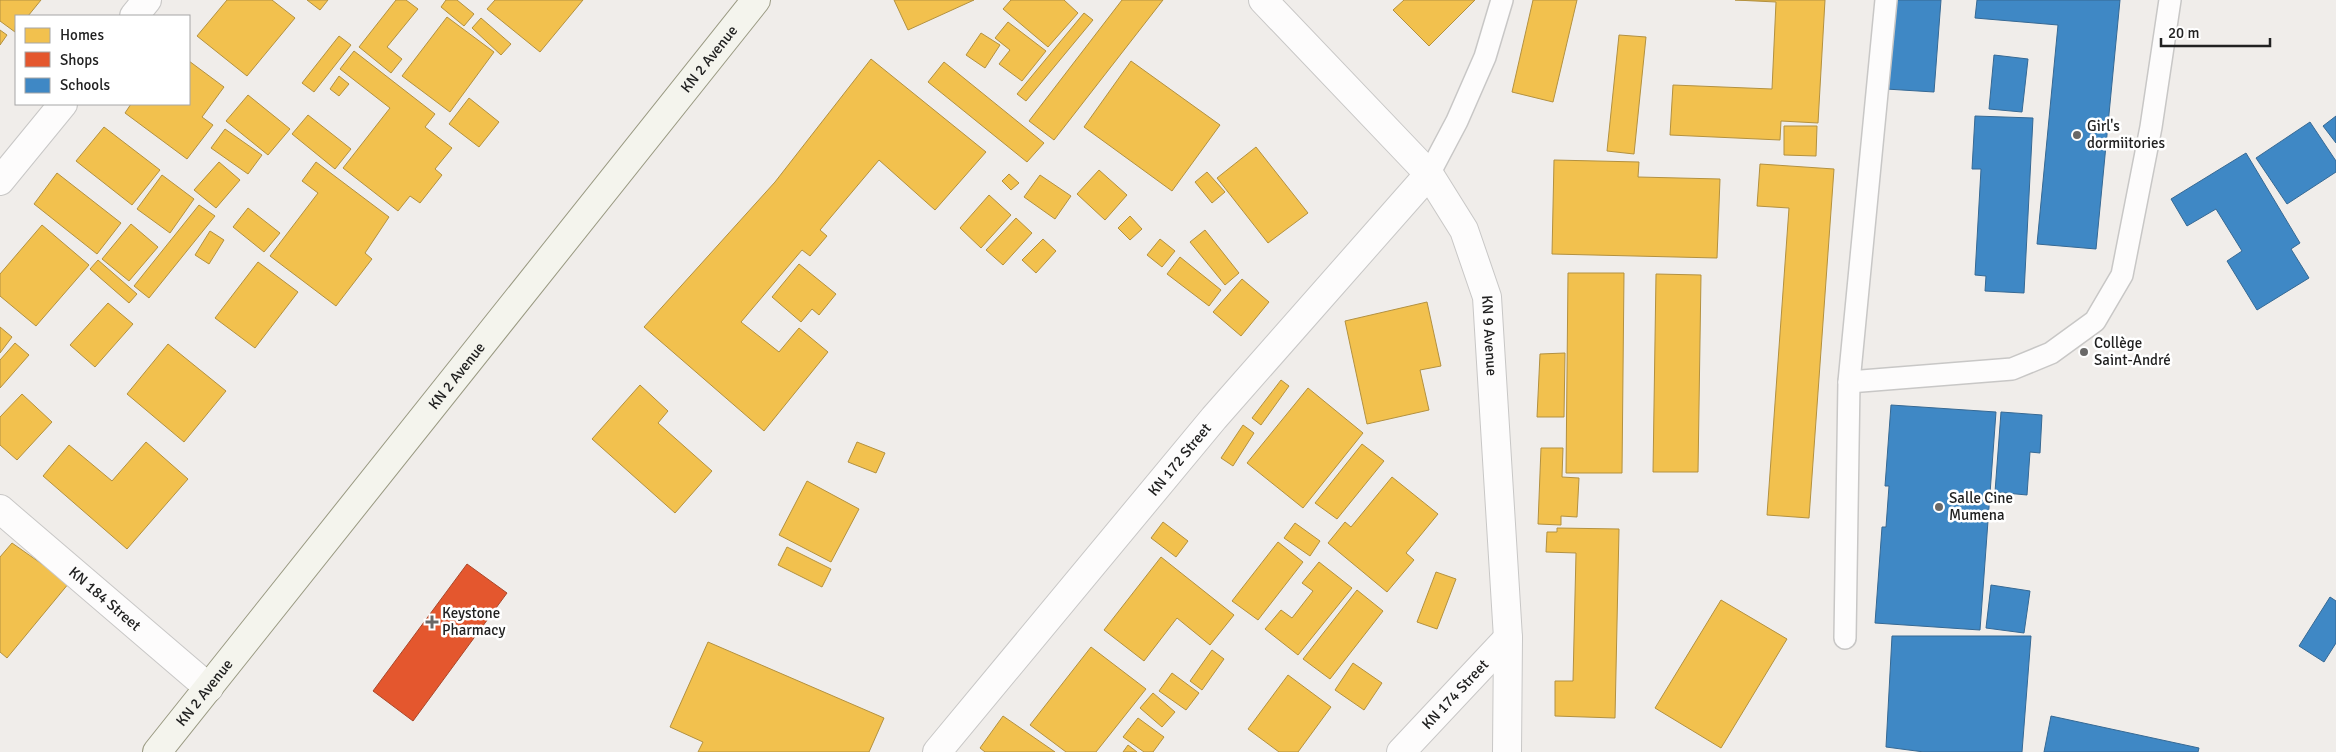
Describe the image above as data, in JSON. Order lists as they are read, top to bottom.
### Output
{
  "streets": {
    "main road": ["KN 2 Avenue"],
    "street": [
      "KN 9 Avenue",
      "KN 172 Street",
      "KN 184 Street",
      "KN 174 Street"
    ]
  },
  "crossings": [
    ["KN 2 Avenue", "KN 184 Street"],
    ["KN 9 Avenue", "KN 172 Street"],
    ["KN 9 Avenue", "KN 174 Street"]
  ],
  "places": {
    "other": ["Girl's dormiitories", "Collège Saint-André", "Salle Cine Mumena"],
    "health": ["Keystone Pharmacy"]
  },
  "legend": ["Homes", "Shops", "Schools"],
  "scale_bar": "20 m"
}
